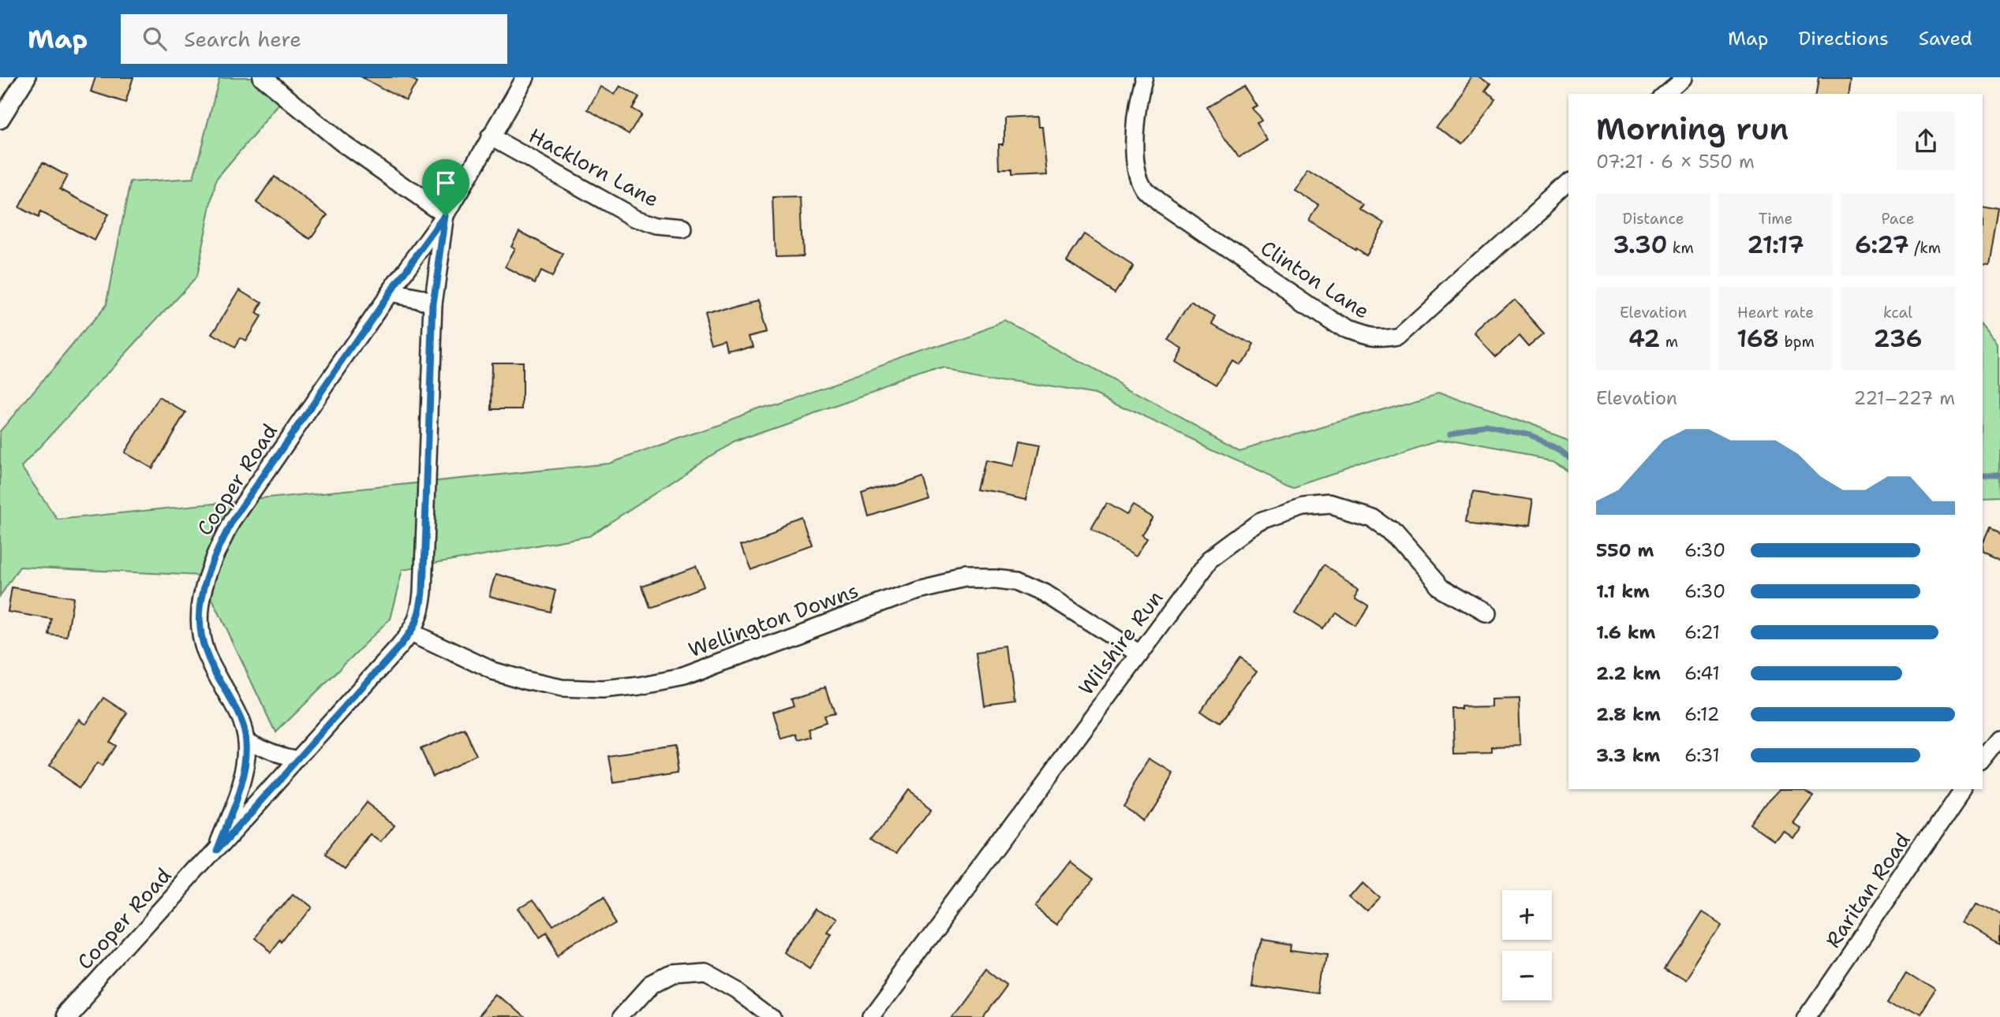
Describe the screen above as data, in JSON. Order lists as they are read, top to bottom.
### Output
{
  "streets": {
    "street": [
      "Hacklorn Lane",
      "Clinton Lane",
      "Cooper Road",
      "Wellington Downs",
      "Wilshire Run",
      "Raritan Road"
    ]
  },
  "crossings": [
    ["Hacklorn Lane", "Cooper Road"],
    ["Cooper Road", "Wellington Downs"],
    ["Wellington Downs", "Wilshire Run"]
  ],
  "page": {
    "header": "Map",
    "search": "Search here",
    "nav": ["Map", "Directions", "Saved"],
    "heading": ["Morning run", "07:21 · 6 × 550 m"],
    "stats": [
      ["Distance", "3.30 km"],
      ["Time", "21:17"],
      ["Pace", "6:27 /km"],
      ["Elevation", "42 m"],
      ["Heart rate", "168 bpm"],
      ["kcal", "236"]
    ],
    "chart": ["Elevation", "221–227 m"],
    "list": [
      {
        "name": "550 m",
        "note": "6:30"
      },
      {
        "name": "1.1 km",
        "note": "6:30"
      },
      {
        "name": "1.6 km",
        "note": "6:21"
      },
      {
        "name": "2.2 km",
        "note": "6:41"
      },
      {
        "name": "2.8 km",
        "note": "6:12"
      },
      {
        "name": "3.3 km",
        "note": "6:31"
      }
    ],
    "map_buttons": ["+", "−"]
  }
}
